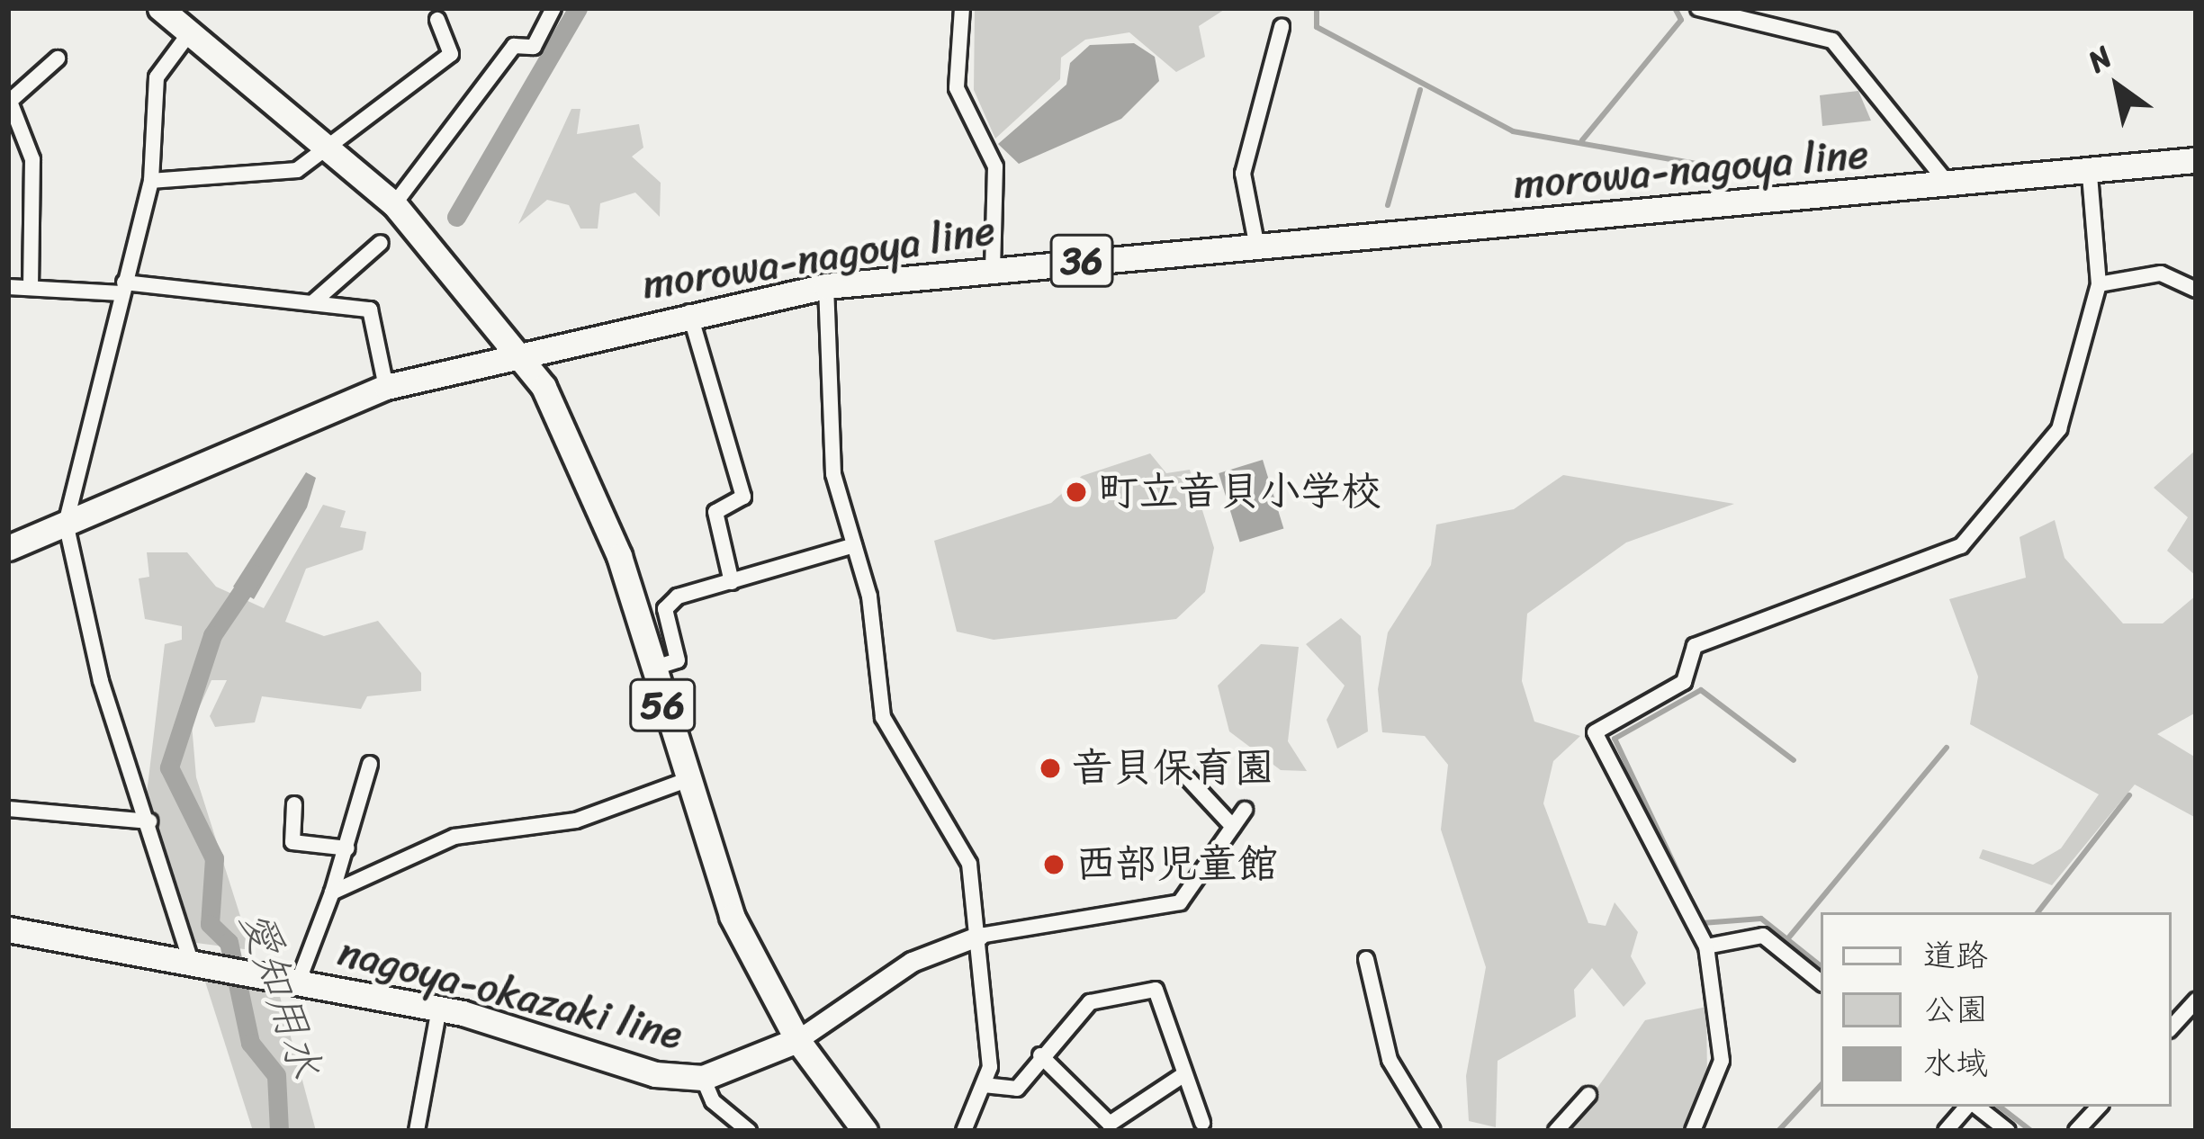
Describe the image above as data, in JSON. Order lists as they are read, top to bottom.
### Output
{
  "streets": {
    "main road": [
      "morowa-nagoya line",
      "36",
      "56",
      "nagoya-okazaki line"
    ]
  },
  "crossings": [
    ["morowa-nagoya line", "56"],
    ["56", "nagoya-okazaki line"]
  ],
  "water": ["愛知用水"],
  "places": ["町立音貝小学校", "音貝保育園", "西部児童館"],
  "legend": ["道路", "公園", "水域"],
  "north": "top left"
}
